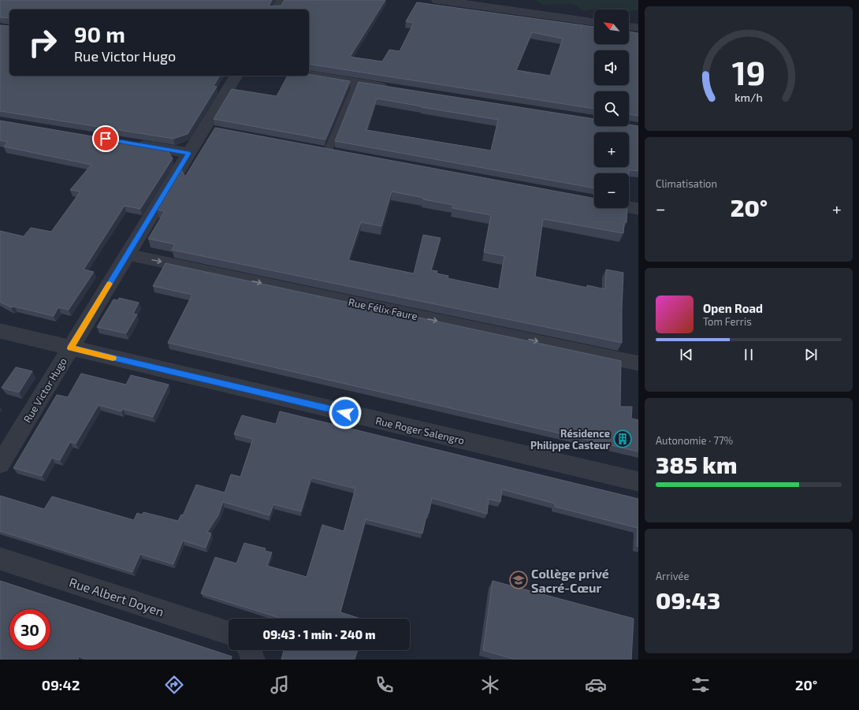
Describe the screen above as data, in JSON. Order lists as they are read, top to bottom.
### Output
{
  "streets": {
    "street": [
      "Rue Félix Faure",
      "Rue Victor Hugo",
      "Rue Roger Salengro",
      "Rue Albert Doyen"
    ]
  },
  "crossings": [
    ["Rue Félix Faure", "Rue Victor Hugo"],
    ["Rue Victor Hugo", "Rue Roger Salengro"]
  ],
  "one_way": ["Rue Félix Faure"],
  "places": {
    "building": ["Résidence Philippe Casteur"],
    "school or university": ["Collège privé Sacré-Cœur"]
  },
  "north": "top left",
  "page": {
    "map_buttons": ["+", "−"],
    "turn": ["90 m", "Rue Victor Hugo"],
    "tile": [
      "Climatisation",
      ["Autonomie · 77%", "385 km"],
      ["Arrivée", "09:43"]
    ],
    "heat": ["−", "20°", "+"],
    "song": ["Open Road", "Tom Ferris"],
    "limit": "30",
    "trip": "09:43 · 1 min · 240 m",
    "tabs": ["09:42", "20°"],
    "gauge": ["19", "km/h"]
  }
}
